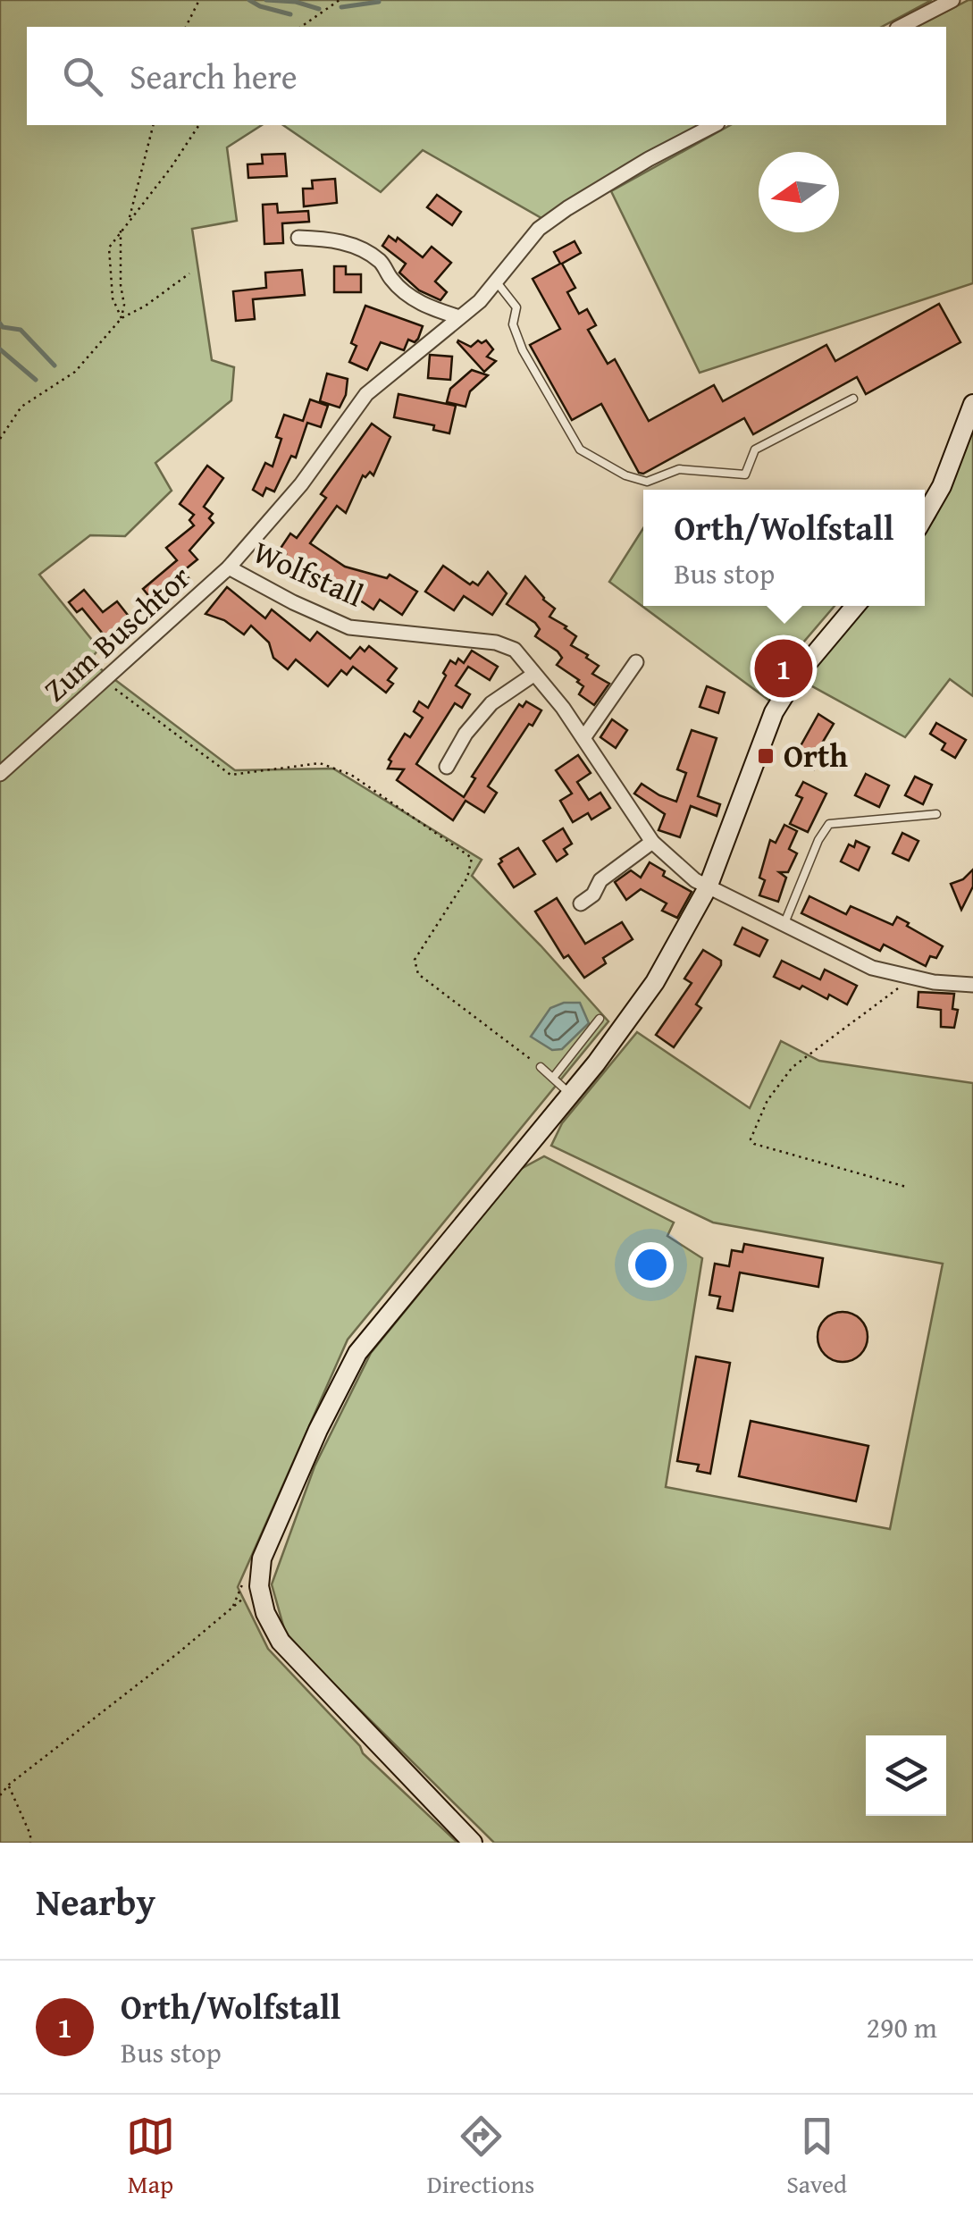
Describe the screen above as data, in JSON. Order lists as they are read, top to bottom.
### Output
{
  "streets": {
    "street": ["Wolfstall", "Zum Buschtor"]
  },
  "crossings": [
    ["Wolfstall", "Zum Buschtor"]
  ],
  "places": {
    "transit": ["Orth"]
  },
  "north": "left",
  "page": {
    "search": "Search here",
    "popup": ["Orth/Wolfstall", "Bus stop"],
    "pins": "1",
    "heading": "Nearby",
    "list": [
      {
        "mark": "1",
        "name": "Orth/Wolfstall",
        "note": "Bus stop",
        "value": "290 m"
      }
    ],
    "nav": ["Map", "Directions", "Saved"]
  }
}
